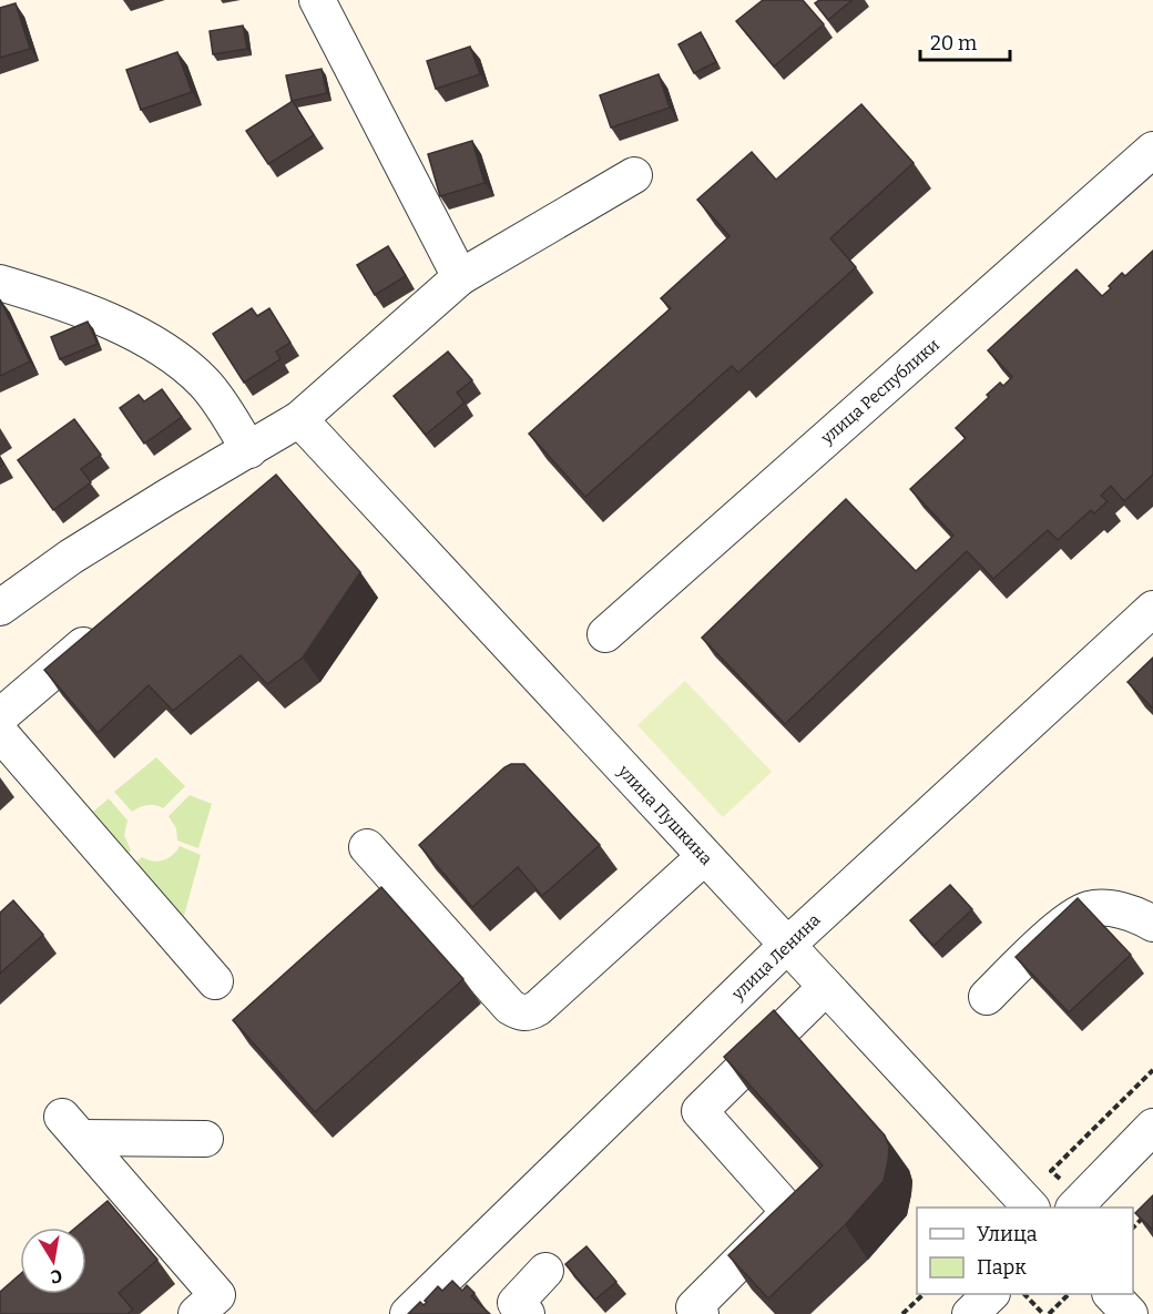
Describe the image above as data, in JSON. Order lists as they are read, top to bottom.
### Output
{
  "streets": {
    "street": ["улица Республики", "улица Пушкина", "улица Ленина"]
  },
  "crossings": [
    ["улица Пушкина", "улица Ленина"]
  ],
  "legend": ["Улица", "Парк"],
  "scale_bar": "20 m",
  "north": "bottom"
}
